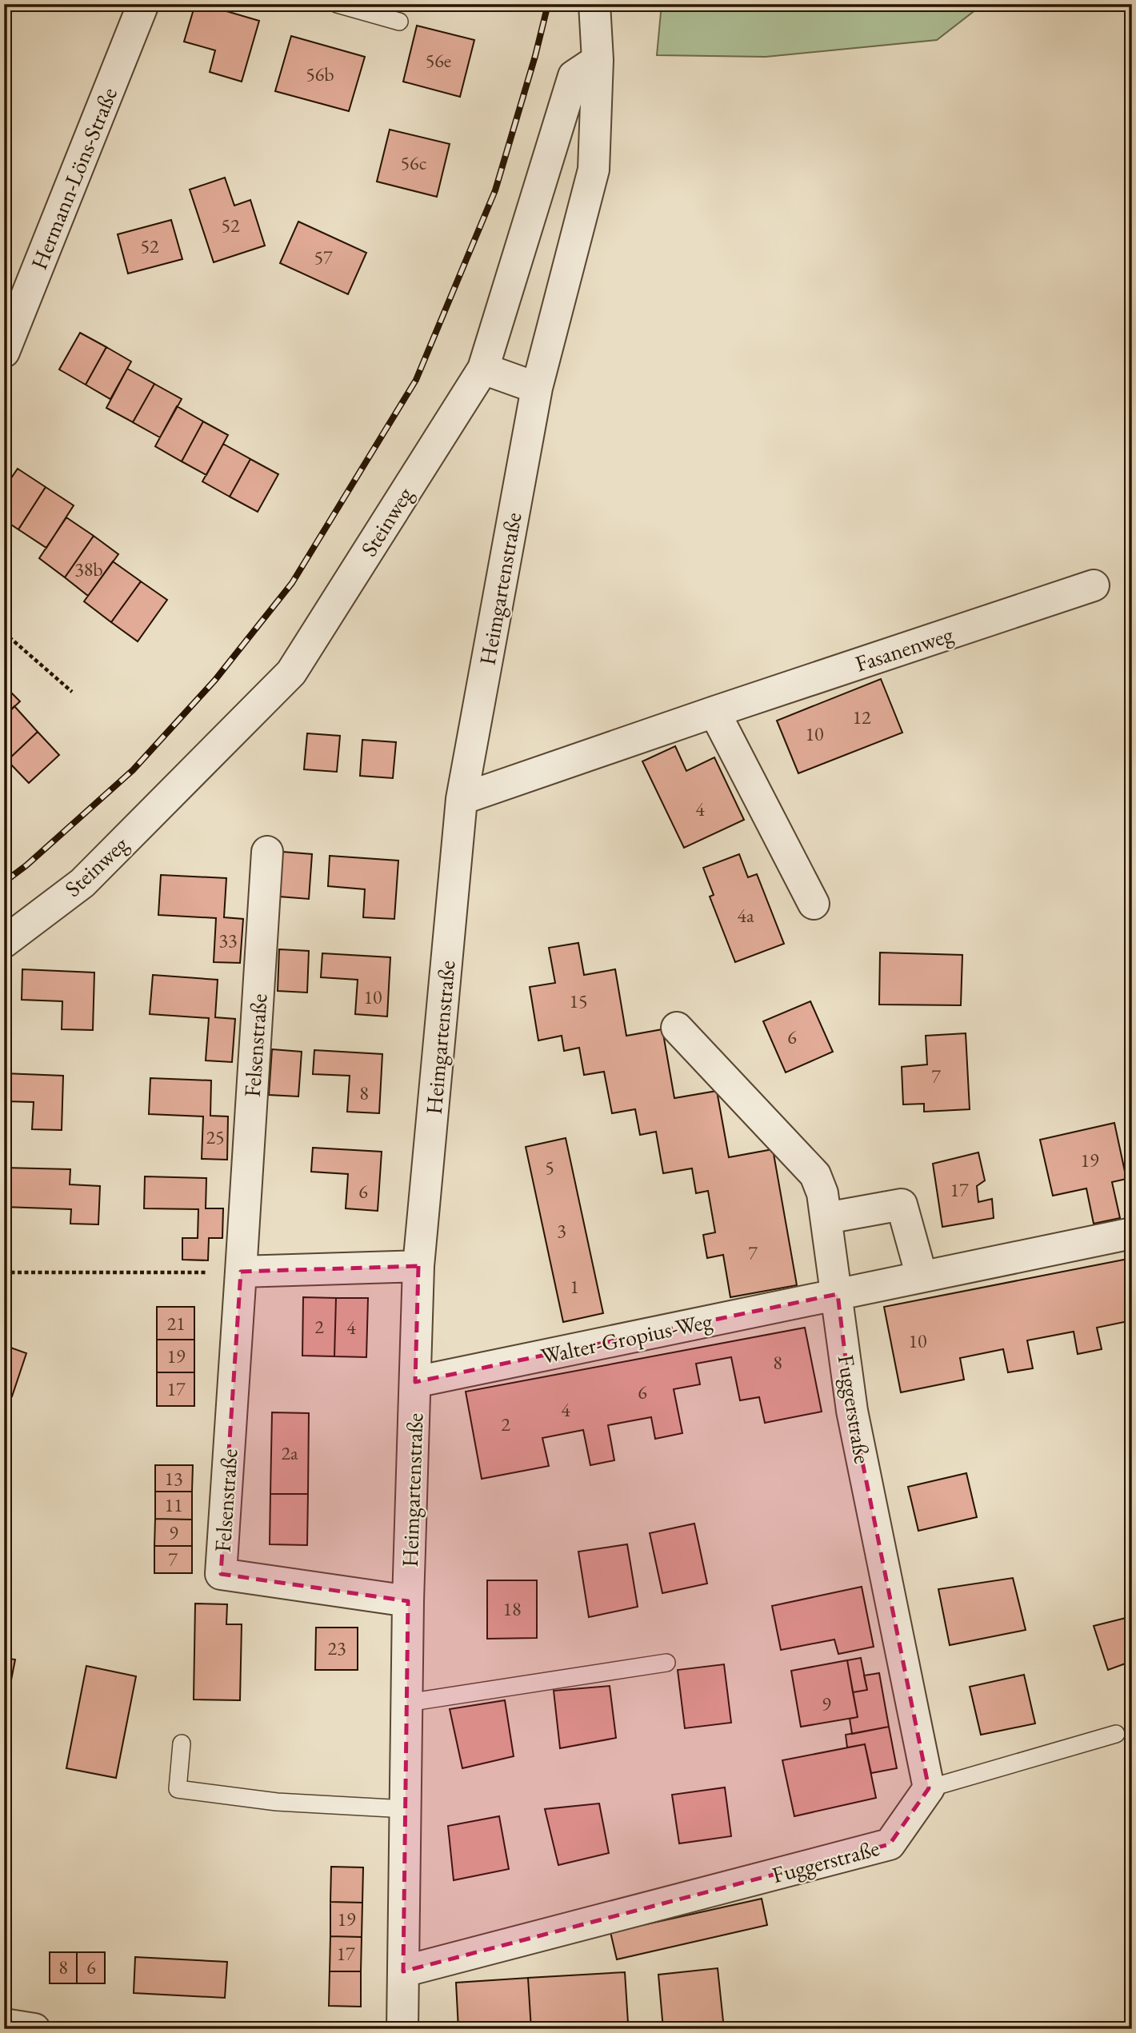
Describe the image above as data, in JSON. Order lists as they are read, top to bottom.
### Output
{
  "streets": {
    "street": [
      "Hermann-Löns-Straße",
      "Steinweg",
      "Heimgartenstraße",
      "Fasanenweg",
      "Felsenstraße",
      "Walter-Gropius-Weg",
      "Fuggerstraße"
    ]
  },
  "crossings": [
    ["Steinweg", "Heimgartenstraße"],
    ["Heimgartenstraße", "Fasanenweg"],
    ["Heimgartenstraße", "Felsenstraße"],
    ["Heimgartenstraße", "Walter-Gropius-Weg"],
    ["Heimgartenstraße", "Fuggerstraße"],
    ["Walter-Gropius-Weg", "Fuggerstraße"]
  ],
  "house_numbers": [
    "56e",
    "56b",
    "56c",
    "52",
    "52",
    "57",
    "38b",
    "12",
    "10",
    "4",
    "4a",
    "33",
    "10",
    "15",
    "6",
    "7",
    "8",
    "25",
    "19",
    "5",
    "17",
    "6",
    "3",
    "7",
    "1",
    "21",
    "2",
    "4",
    "10",
    "19",
    "8",
    "17",
    "6",
    "4",
    "2",
    "2a",
    "13",
    "11",
    "9",
    "7",
    "18",
    "23",
    "9",
    "19",
    "17",
    "8",
    "6"
  ]
}
